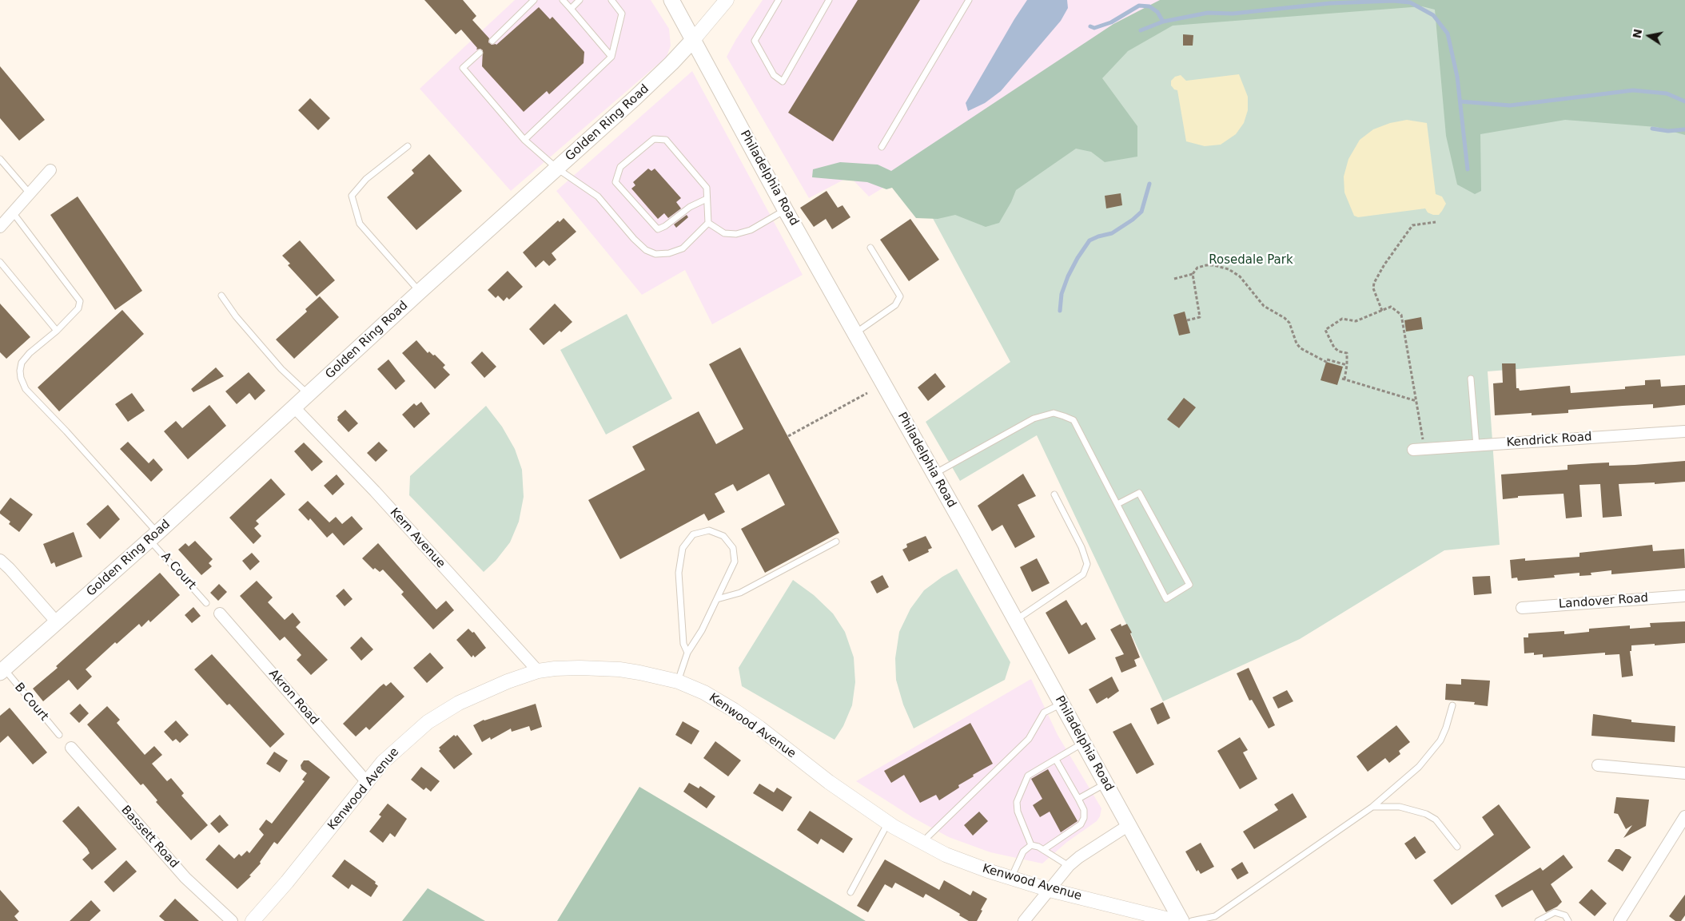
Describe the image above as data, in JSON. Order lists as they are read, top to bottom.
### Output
{
  "streets": {
    "main road": ["Golden Ring Road", "Philadelphia Road"],
    "street": [
      "Kendrick Road",
      "Kern Avenue",
      "Landover Road",
      "Akron Road",
      "Kenwood Avenue",
      "Bassett Road"
    ],
    "lane": ["A Court", "B Court"]
  },
  "crossings": [
    ["Golden Ring Road", "Philadelphia Road"],
    ["Golden Ring Road", "Kern Avenue"],
    ["Golden Ring Road", "A Court"],
    ["Golden Ring Road", "B Court"],
    ["Kern Avenue", "Kenwood Avenue"],
    ["Akron Road", "Kenwood Avenue"]
  ],
  "parks": ["Rosedale Park"],
  "north": "left"
}
